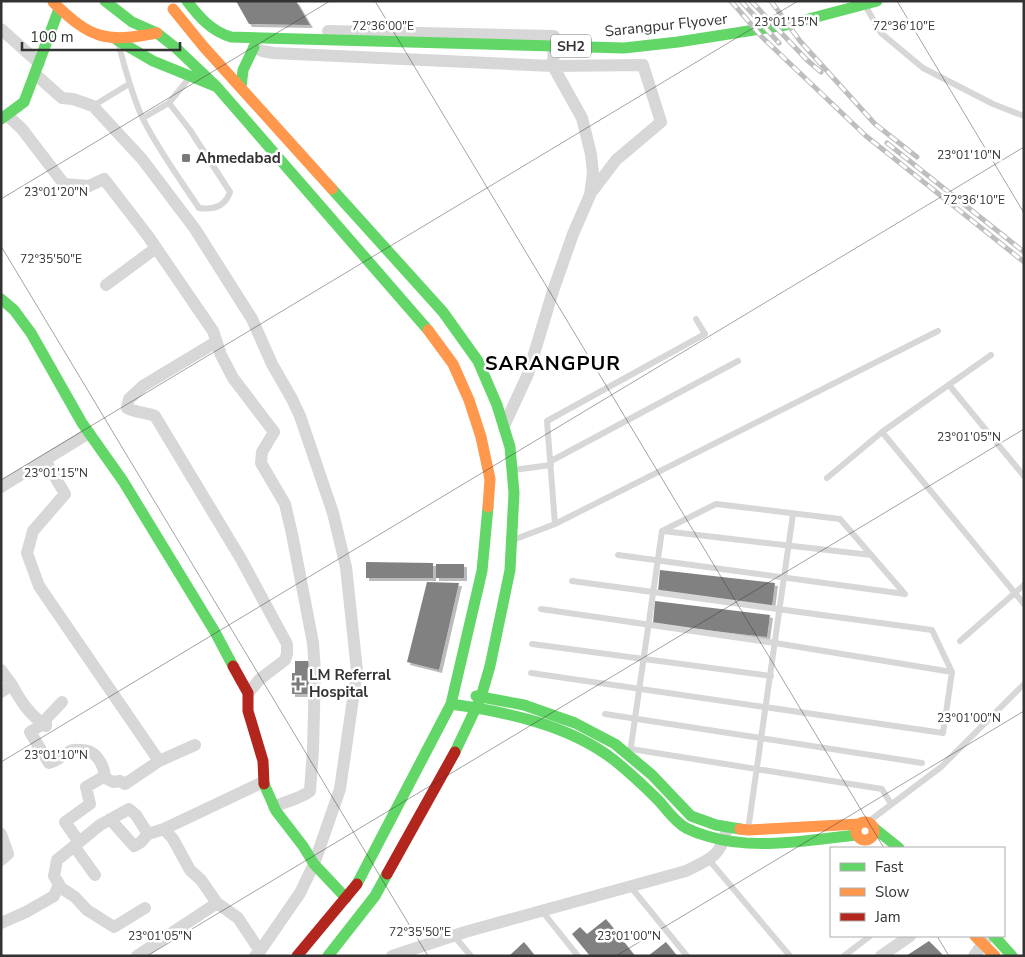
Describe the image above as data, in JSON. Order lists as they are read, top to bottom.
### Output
{
  "streets": {
    "main road": ["Sarangpur Flyover", "SH2"]
  },
  "districts": ["SARANGPUR"],
  "places": {
    "transit": ["Ahmedabad"],
    "health": ["LM Referral Hospital"]
  },
  "legend": ["Fast", "Slow", "Jam"],
  "scale_bar": "100 m",
  "coordinates": [
    "23°01'15\"N",
    "72°36'00\"E",
    "72°36'10\"E",
    "23°01'10\"N",
    "23°01'20\"N",
    "72°35'50\"E",
    "23°01'05\"N",
    "23°01'00\"N"
  ]
}
